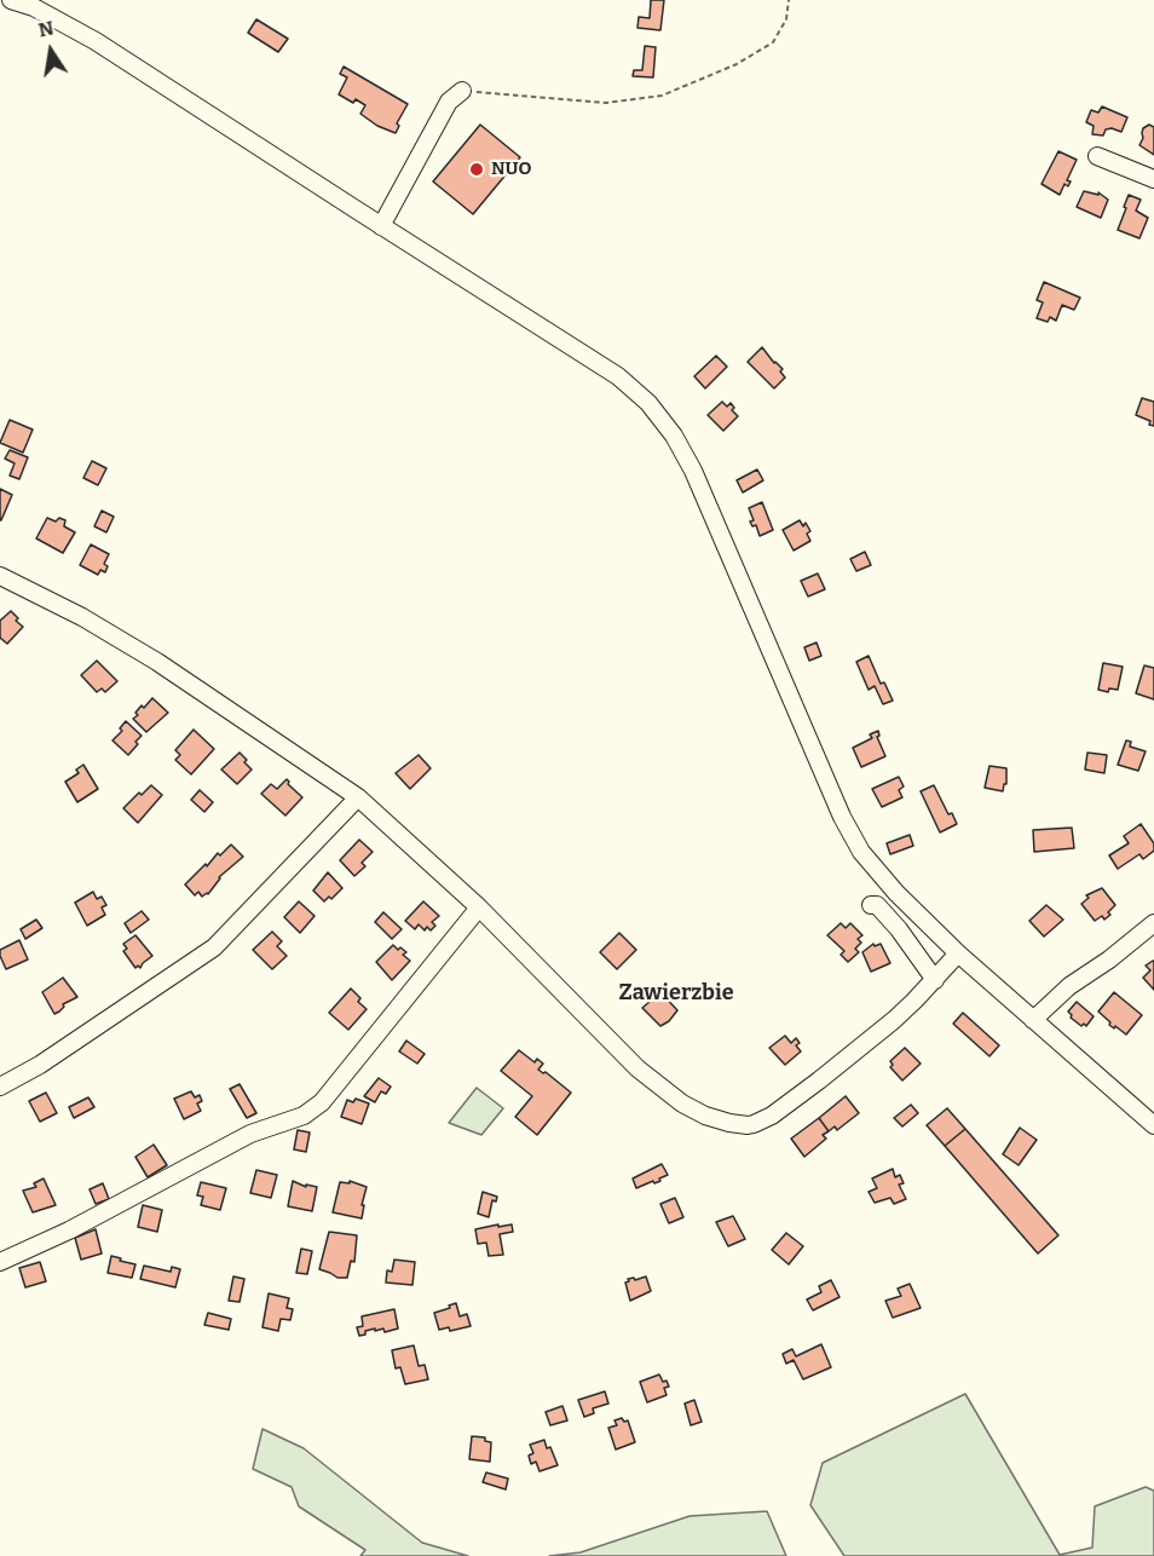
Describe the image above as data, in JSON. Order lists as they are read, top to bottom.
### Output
{
  "districts": ["Zawierzbie"],
  "places": ["NUO"],
  "north": "top"
}
